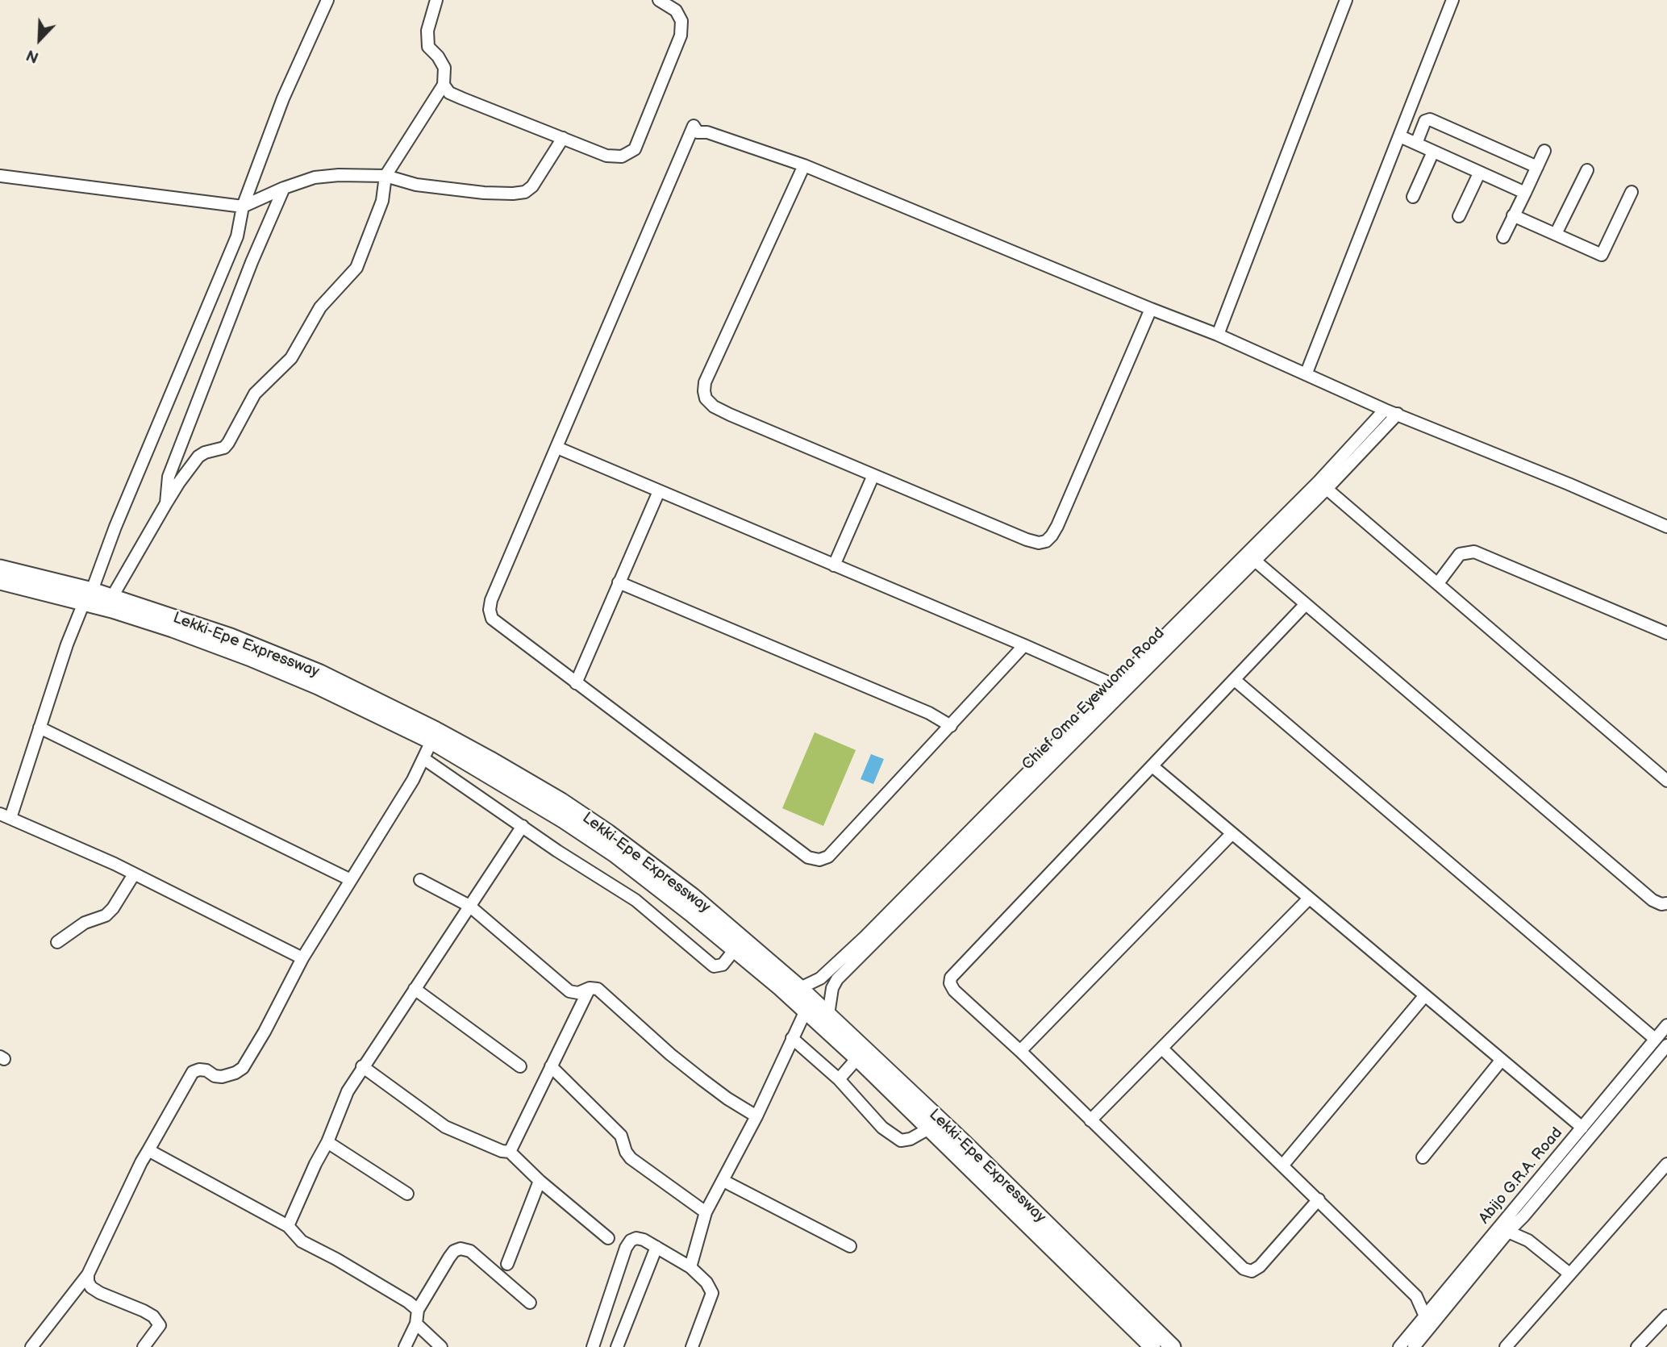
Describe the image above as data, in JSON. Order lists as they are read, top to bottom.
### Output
{
  "streets": {
    "highway": ["Lekki-Epe Expressway"],
    "street": ["Chief Oma Eyewuoma Road", "Abijo G.R.A. Road"]
  },
  "crossings": [
    ["Lekki-Epe Expressway", "Chief Oma Eyewuoma Road"]
  ],
  "north": "bottom left"
}
